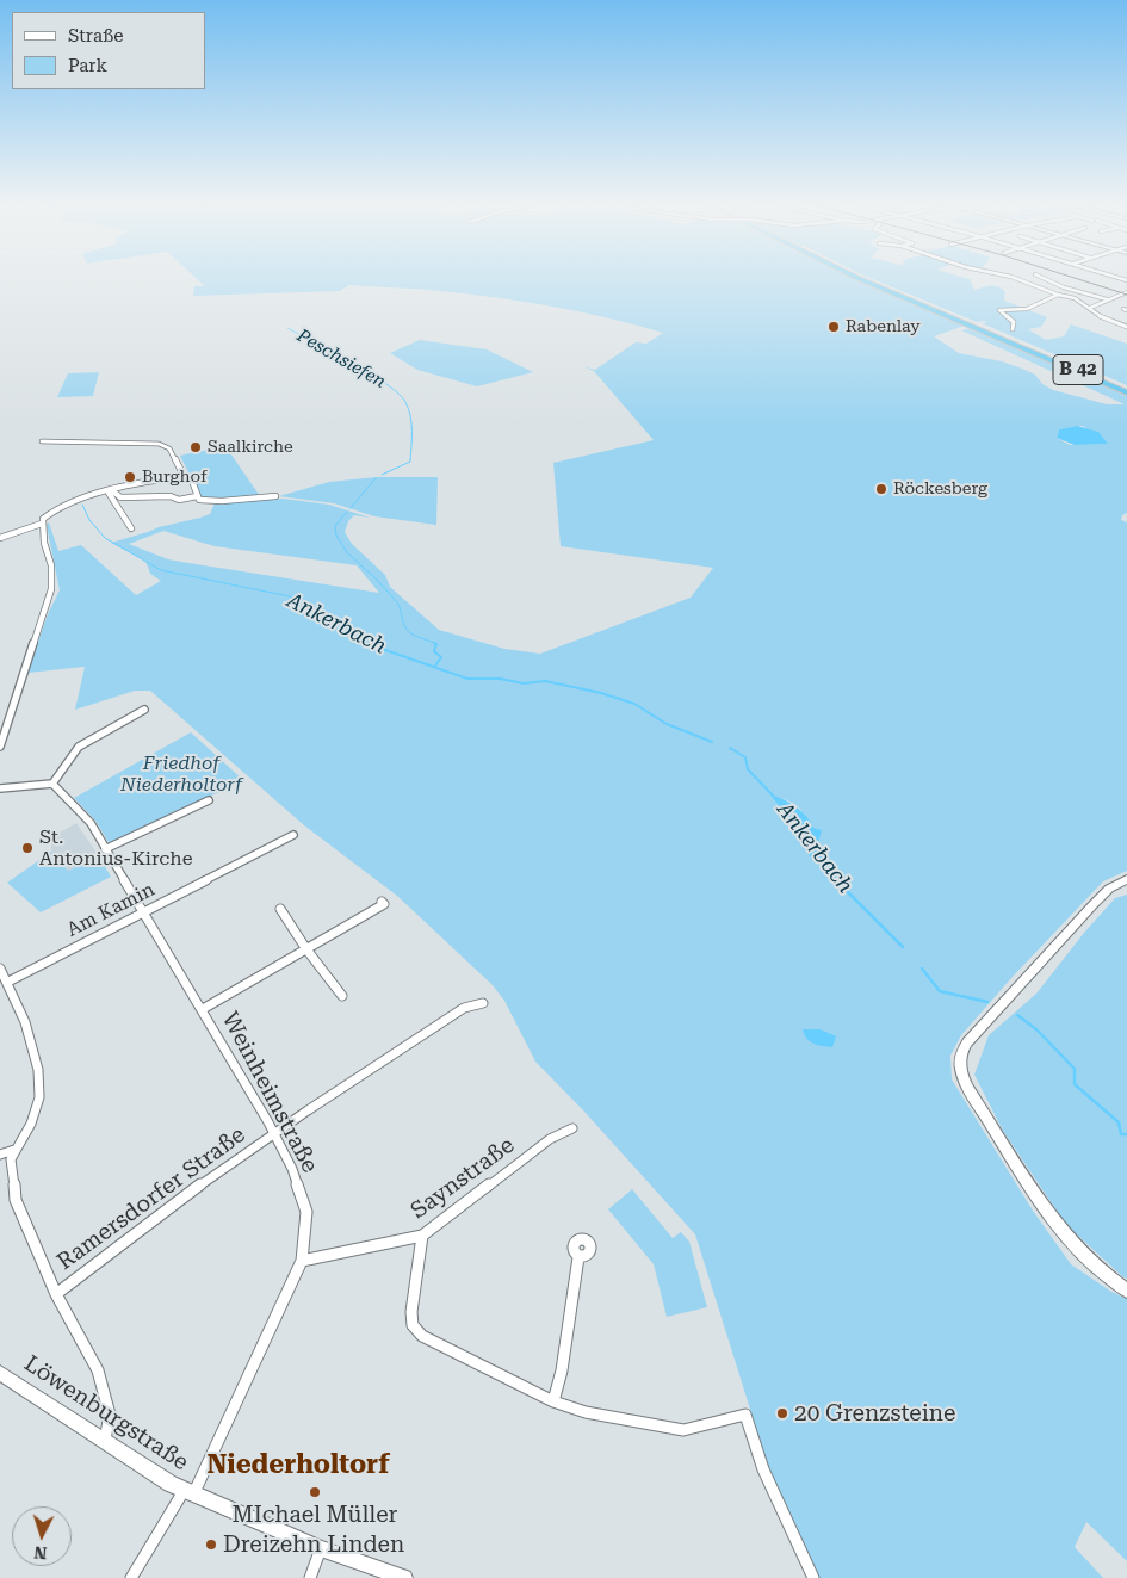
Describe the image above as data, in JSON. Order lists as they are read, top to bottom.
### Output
{
  "streets": {
    "highway": ["B 42"],
    "street": [
      "Am Kamin",
      "Weinheimstraße",
      "Saynstraße",
      "Ramersdorfer Straße",
      "Löwenburgstraße"
    ]
  },
  "crossings": [
    ["Am Kamin", "Weinheimstraße"],
    ["Weinheimstraße", "Saynstraße"],
    ["Weinheimstraße", "Ramersdorfer Straße"],
    ["Weinheimstraße", "Löwenburgstraße"]
  ],
  "districts": ["Niederholtorf"],
  "water": ["Peschsiefen", "Ankerbach"],
  "parks": ["Friedhof Niederholtorf"],
  "places": [
    "Rabenlay",
    "Saalkirche",
    "Burghof",
    "Röckesberg",
    "St. Antonius-Kirche",
    "20 Grenzsteine",
    "MIchael Müller",
    "Dreizehn Linden"
  ],
  "legend": ["Straße", "Park"],
  "north": "bottom"
}
